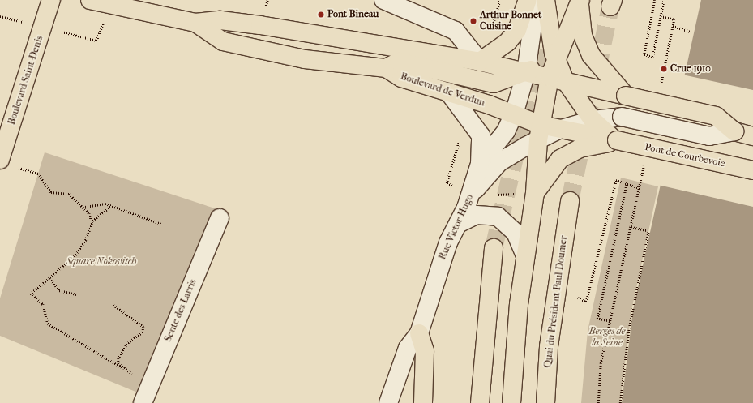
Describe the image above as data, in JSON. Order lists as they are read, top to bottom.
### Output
{
  "streets": {
    "main road": [
      "Boulevard Saint-Denis",
      "Boulevard de Verdun",
      "Pont de Courbevoie",
      "Quai du Président Paul Doumer"
    ],
    "street": ["Rue Victor Hugo", "Sente des Larris"]
  },
  "crossings": [
    ["Boulevard de Verdun", "Rue Victor Hugo"]
  ],
  "parks": ["Square Nokovitch", "Berges de la Seine"],
  "places": ["Pont Bineau", "Arthur Bonnet Cuisine", "Crue 1910"]
}
